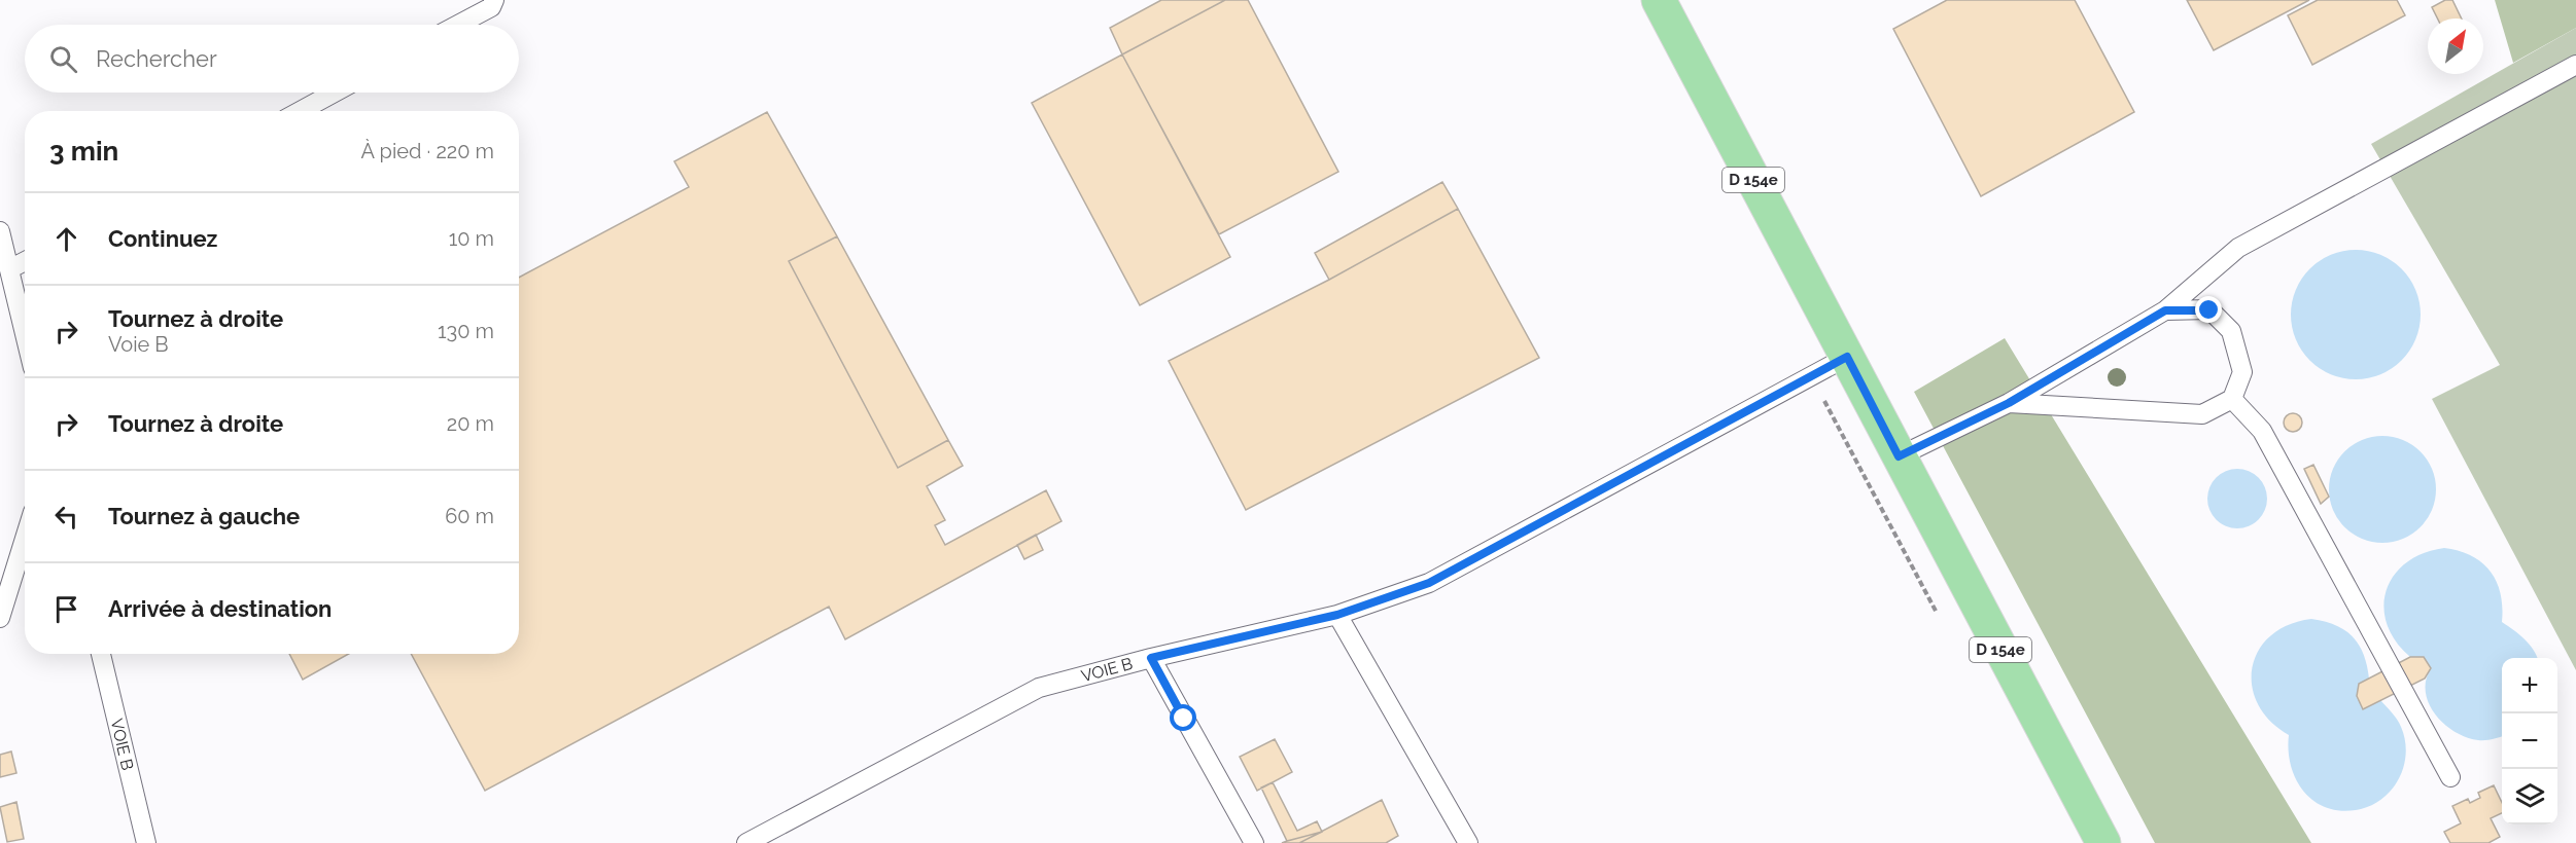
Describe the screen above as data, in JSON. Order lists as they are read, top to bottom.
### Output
{
  "streets": {
    "main road": ["D 154e"],
    "lane": ["VOIE B"]
  },
  "crossings": [
    ["D 154e", "VOIE B"]
  ],
  "north": "top right",
  "page": {
    "search": "Rechercher",
    "heading": ["3 min", "À pied · 220 m"],
    "list": [
      ["Continuez", "10 m"],
      ["Tournez à droite", "Voie B", "130 m"],
      ["Tournez à droite", "20 m"],
      ["Tournez à gauche", "60 m"],
      "Arrivée à destination"
    ],
    "map_buttons": ["+", "−"]
  }
}
